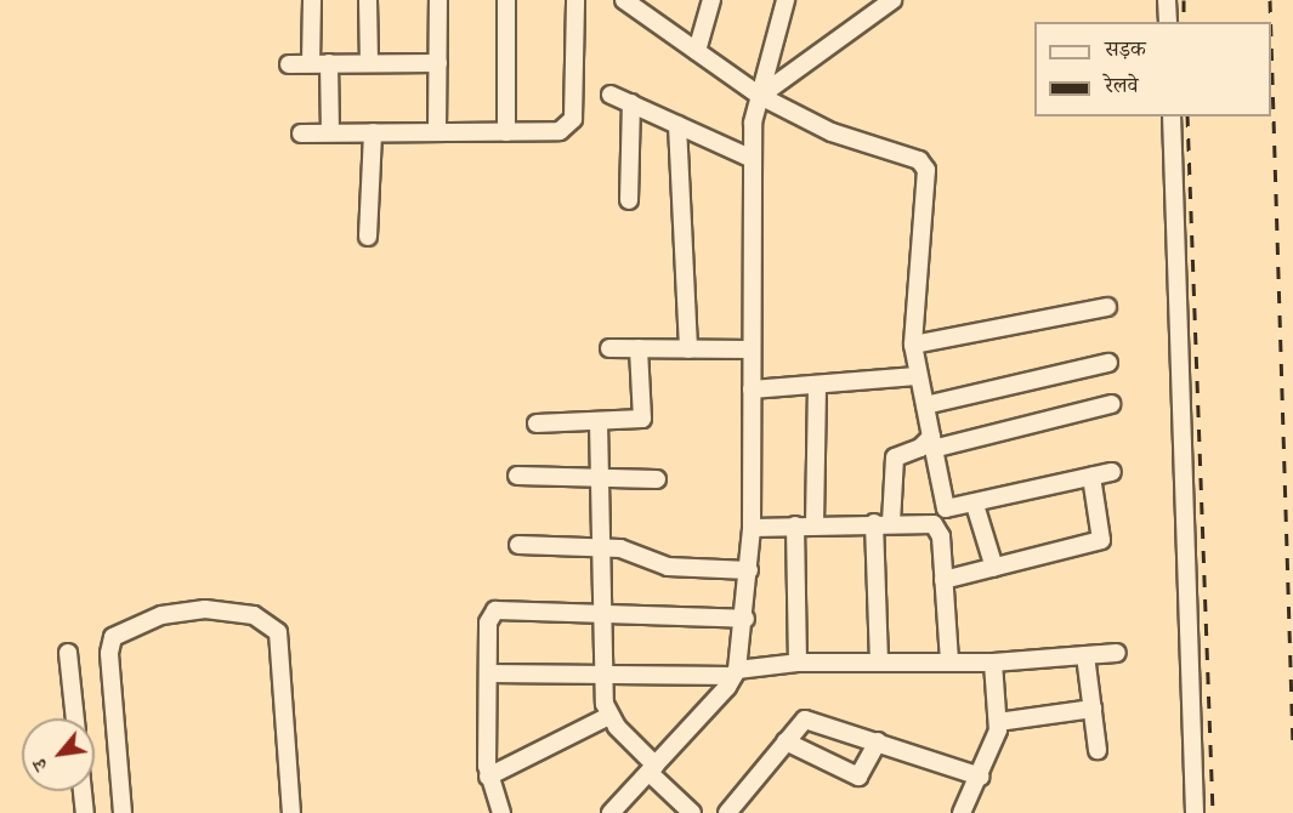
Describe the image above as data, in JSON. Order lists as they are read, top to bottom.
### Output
{
  "legend": ["सड़क", "रेलवे"],
  "north": "bottom left"
}
